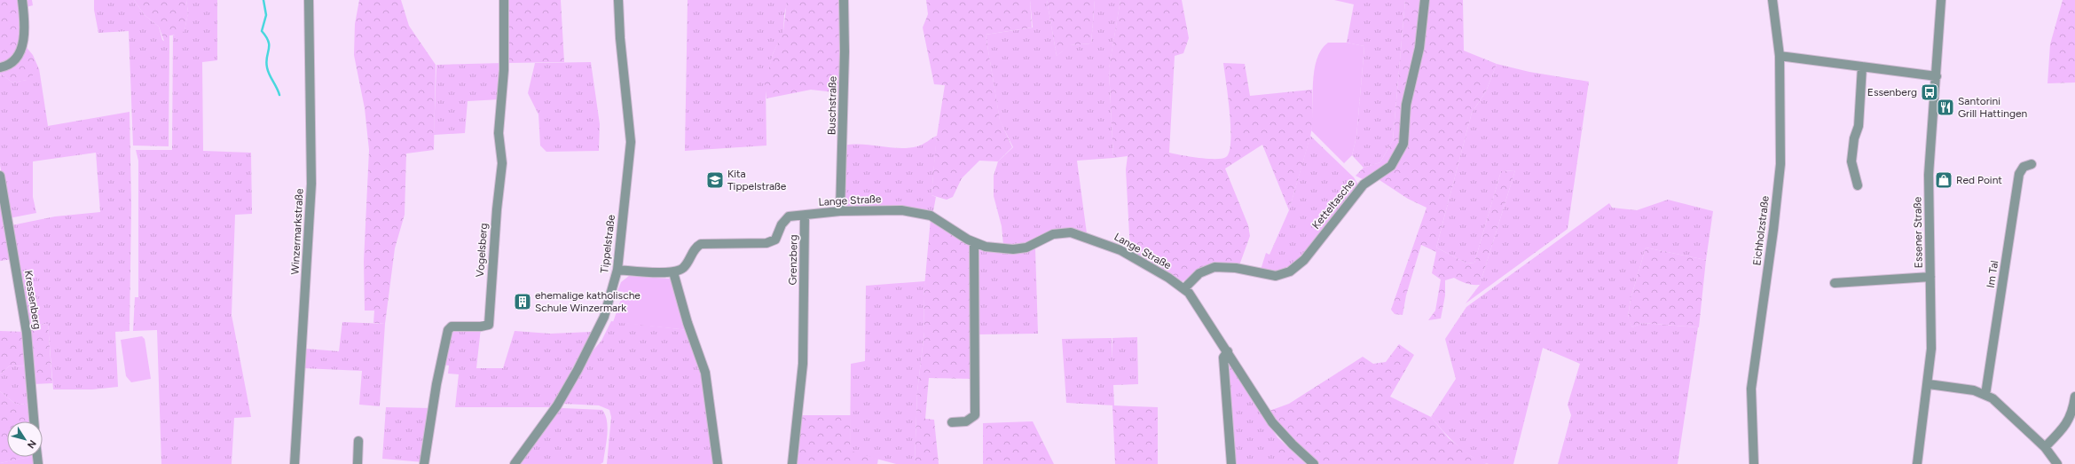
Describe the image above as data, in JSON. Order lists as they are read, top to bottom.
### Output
{
  "streets": {
    "street": [
      "Buschstraße",
      "Lange Straße",
      "Ketteltasche",
      "Eichholzstraße",
      "Winzermarkstraße",
      "Essener Straße",
      "Tippelstraße",
      "Vogelsberg",
      "Grenzberg",
      "Im Tal",
      "Kressenberg"
    ]
  },
  "crossings": [
    ["Buschstraße", "Lange Straße"],
    ["Lange Straße", "Ketteltasche"],
    ["Lange Straße", "Grenzberg"]
  ],
  "places": {
    "bus stop": ["Essenberg"],
    "restaurant": ["Santorini Grill Hattingen"],
    "school or university": ["Kita Tippelstraße"],
    "shop": ["Red Point"],
    "building": ["ehemalige katholische Schule Winzermark"]
  },
  "north": "bottom right"
}
